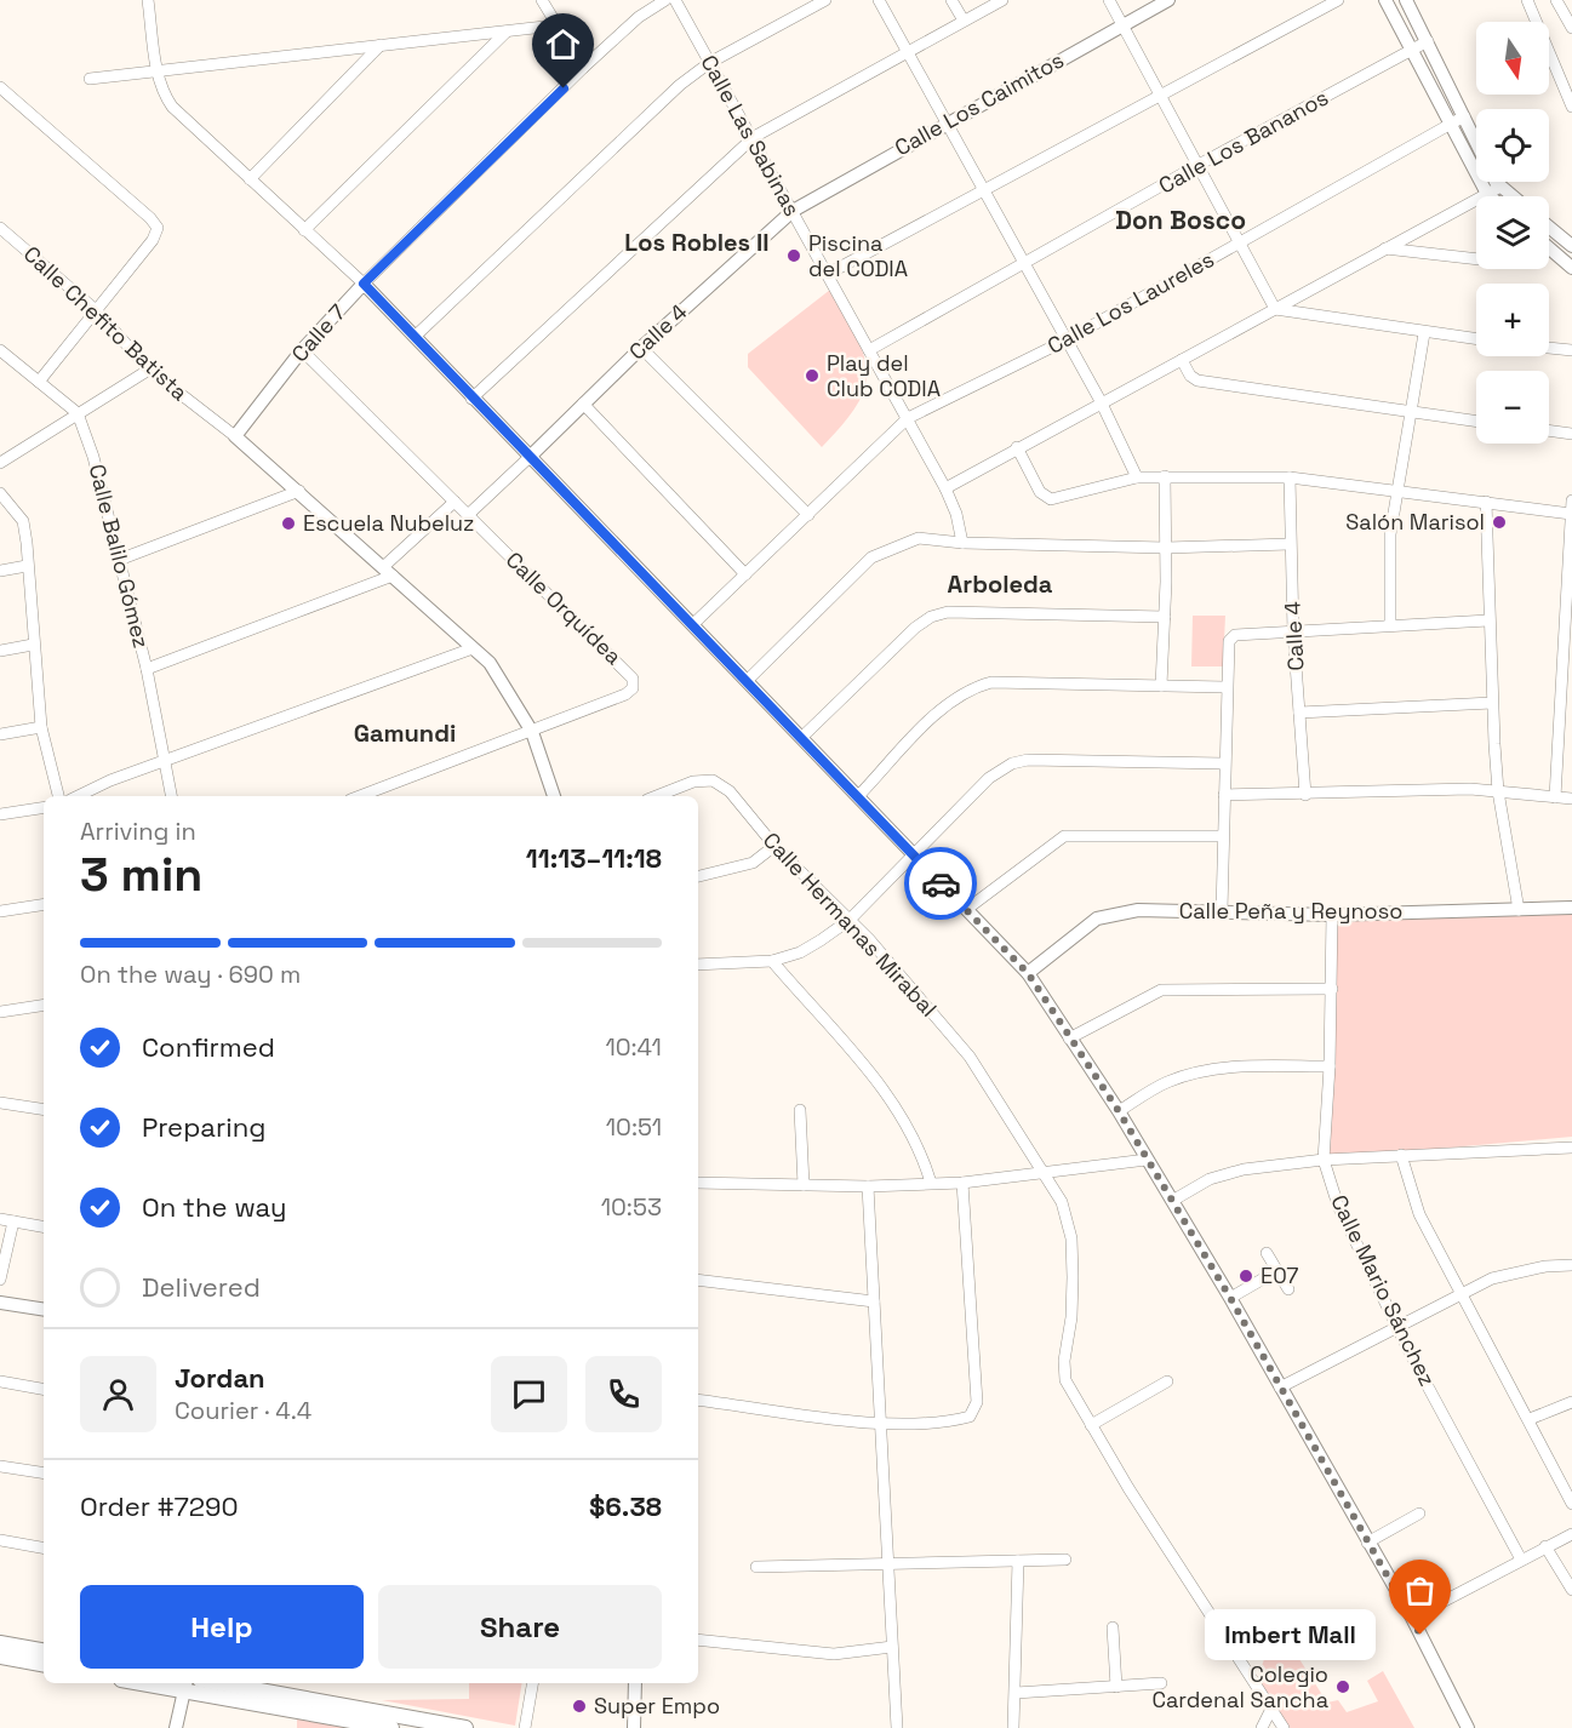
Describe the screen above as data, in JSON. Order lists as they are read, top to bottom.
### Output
{
  "streets": {
    "street": [
      "Calle Los Caimitos",
      "Calle Las Sabinas",
      "Calle Los Bananos",
      "Calle Los Laureles",
      "Calle Chefito Batista",
      "Calle 4",
      "Calle 7",
      "Calle Balilo Gómez",
      "Calle Orquídea",
      "Calle Peña y Reynoso",
      "Calle Hermanas Mirabal",
      "Calle Mario Sánchez"
    ]
  },
  "crossings": [
    ["Calle Los Caimitos", "Calle Las Sabinas"],
    ["Calle Los Caimitos", "Calle 4"],
    ["Calle Las Sabinas", "Calle Los Bananos"],
    ["Calle Las Sabinas", "Calle Los Laureles"],
    ["Calle Las Sabinas", "Calle 4"],
    ["Calle Chefito Batista", "Calle 7"],
    ["Calle Chefito Batista", "Calle Orquídea"],
    ["Calle 7", "Calle Orquídea"],
    ["Calle Peña y Reynoso", "Calle Mario Sánchez"]
  ],
  "districts": [
    "Don Bosco",
    "Los Robles II",
    "Arboleda",
    "Gamundi"
  ],
  "places": [
    "Piscina del CODIA",
    "Play del Club CODIA",
    "Salón Marisol",
    "Escuela Nubeluz",
    "E07",
    "Imbert Mall",
    "Colegio Cardenal Sancha",
    "Super Empo"
  ],
  "north": "bottom",
  "page": {
    "map_buttons": ["+", "−"],
    "heading": ["3 min", "Arriving in", "11:13–11:18"],
    "panel": [
      "Jordan",
      "Courier · 4.4",
      "Order #7290",
      "$6.38"
    ],
    "bar": "On the way · 690 m",
    "list": [
      ["Confirmed", "10:41"],
      ["Preparing", "10:51"],
      ["On the way", "10:53"],
      "Delivered"
    ],
    "buttons": ["Help", "Share"],
    "bubble": "Imbert Mall"
  }
}
